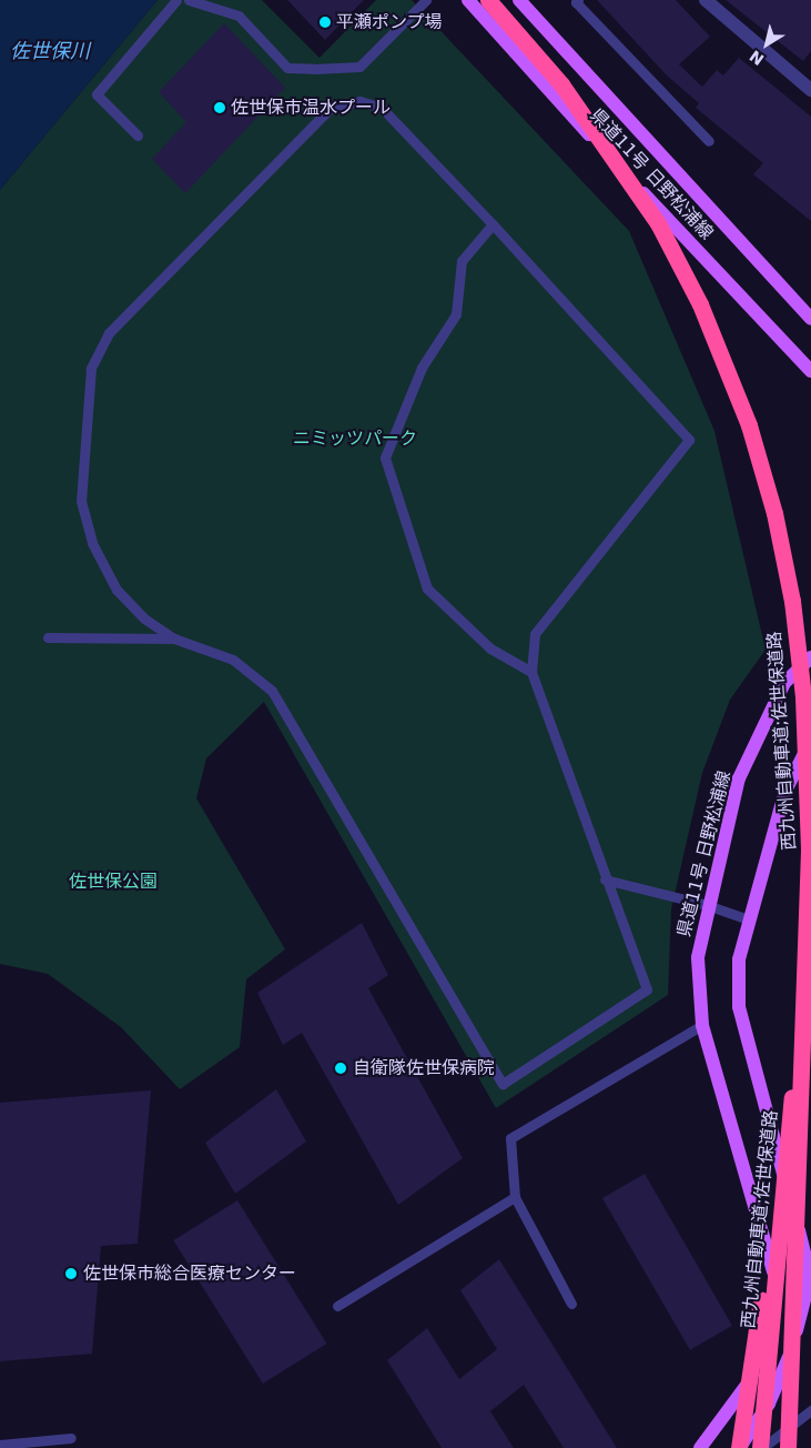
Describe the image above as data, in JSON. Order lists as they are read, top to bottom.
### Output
{
  "streets": {
    "highway": ["西九州自動車道;佐世保道路"],
    "main road": ["県道11号 日野松浦線"]
  },
  "water": ["佐世保川"],
  "parks": ["ニミッツパーク", "佐世保公園"],
  "places": [
    "平瀬ポンプ場",
    "佐世保市温水プール",
    "自衛隊佐世保病院",
    "佐世保市総合医療センター"
  ],
  "north": "bottom left"
}
